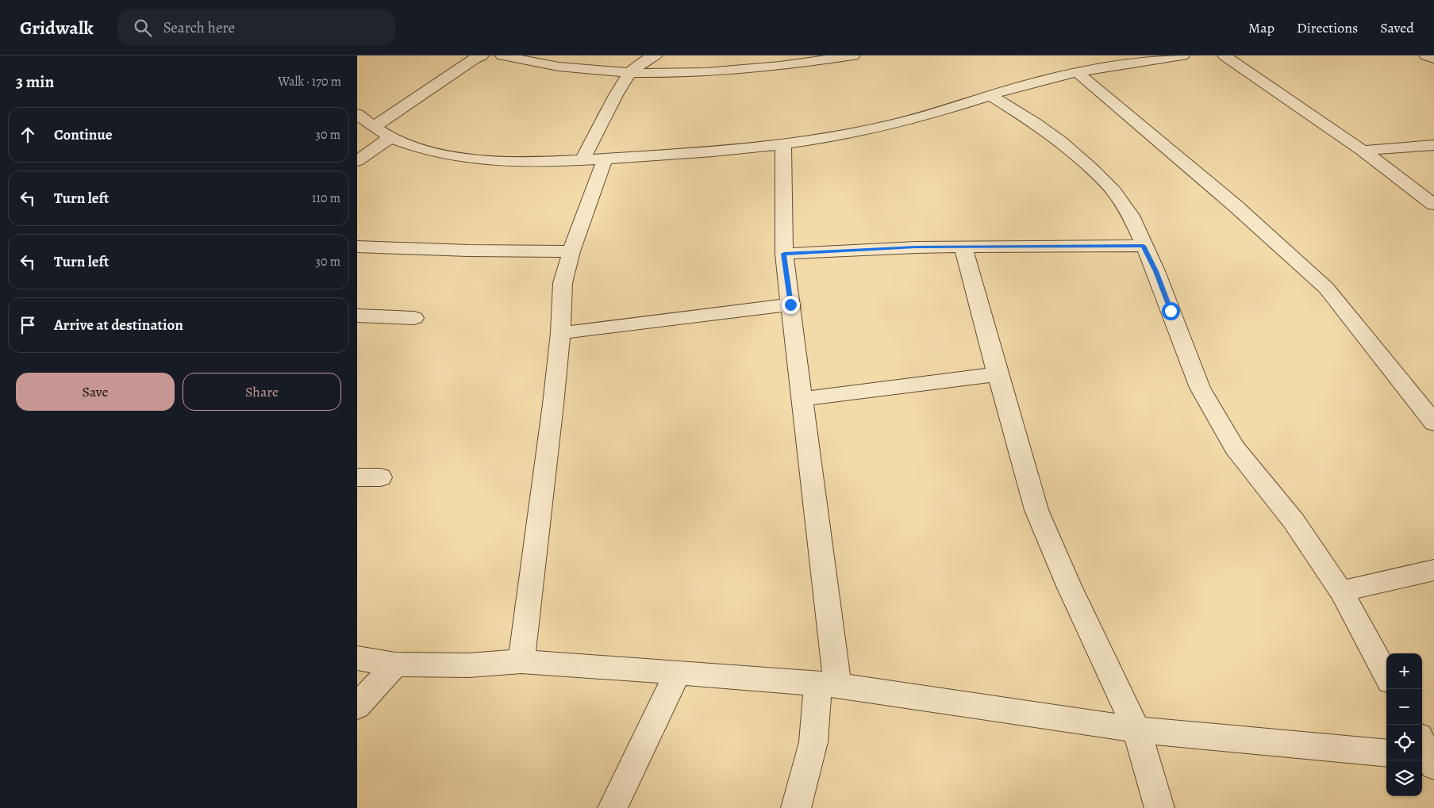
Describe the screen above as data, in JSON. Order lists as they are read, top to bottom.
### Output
{
  "page": {
    "header": "Gridwalk",
    "search": "Search here",
    "nav": ["Map", "Directions", "Saved"],
    "heading": ["3 min", "Walk · 170 m"],
    "list": [
      ["Continue", "30 m"],
      ["Turn left", "110 m"],
      ["Turn left", "30 m"],
      "Arrive at destination"
    ],
    "buttons": ["Save", "Share"],
    "map_buttons": ["+", "−"]
  }
}
